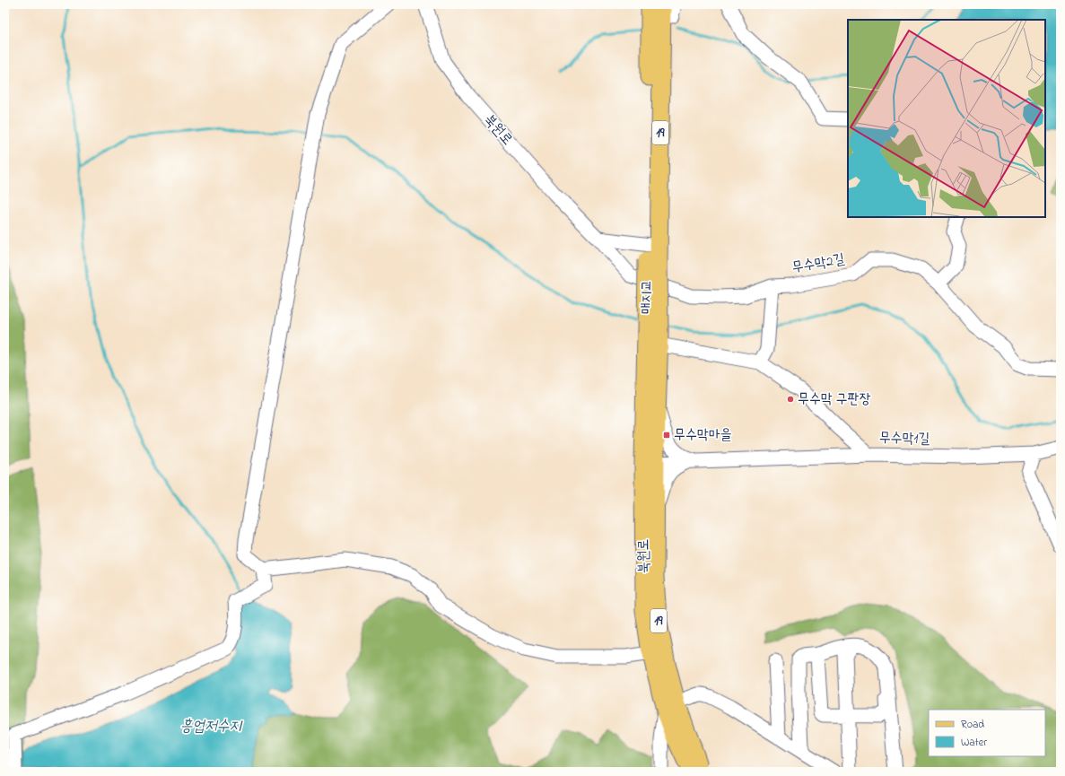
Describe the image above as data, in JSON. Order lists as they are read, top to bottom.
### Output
{
  "streets": {
    "main road": ["북원로", "19", "매지교"],
    "street": ["무수막2길", "무수막1길"]
  },
  "crossings": [
    ["북원로", "무수막2길"],
    ["북원로", "매지교"],
    ["북원로", "무수막1길"],
    ["19", "매지교"],
    ["매지교", "무수막1길"]
  ],
  "water": ["흥업저수지"],
  "places": {
    "other": ["무수막 구판장"],
    "transit": ["무수막마을"]
  },
  "legend": ["Road", "Water"]
}
